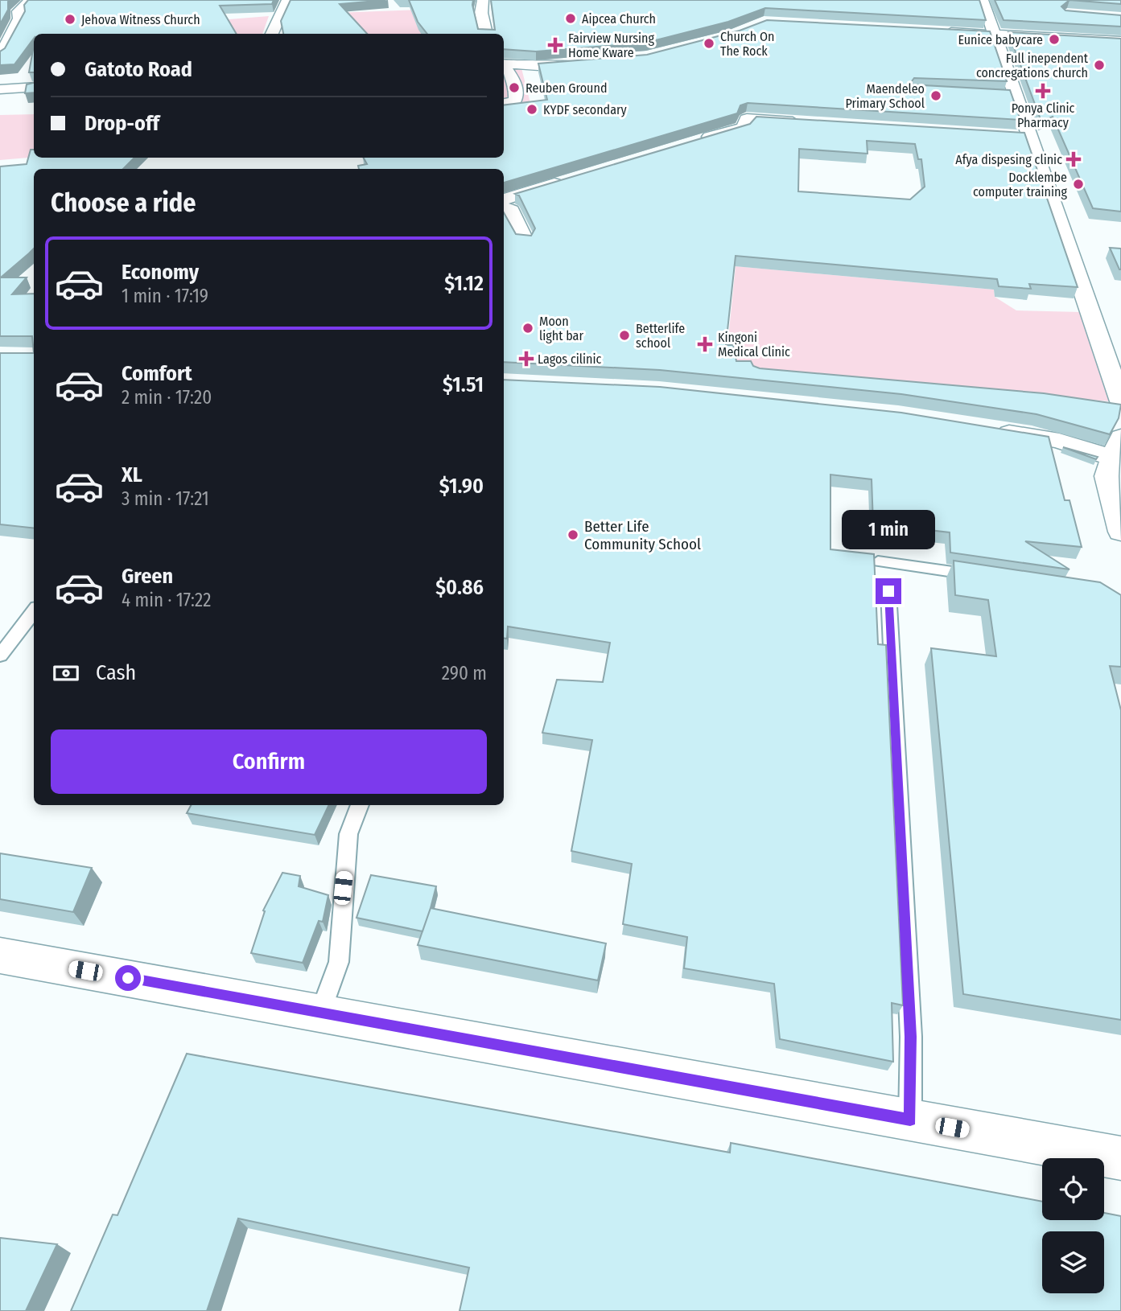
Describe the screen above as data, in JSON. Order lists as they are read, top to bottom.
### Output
{
  "places": {
    "other": [
      "Aipcea Church",
      "Jehova Witness Church",
      "Eunice babycare",
      "Church On The Rock",
      "Full inependent concregations church",
      "Reuben Ground",
      "Maendeleo Primary School",
      "KYDF secondary",
      "Docklembe computer training",
      "Moon light bar",
      "Betterlife school",
      "Better Life Community School"
    ],
    "health": [
      "Fairview Nursing Home Kware",
      "Ponya Clinic Pharmacy",
      "Afya dispesing clinic",
      "Kingoni Medical Clinic",
      "Lagos cilinic"
    ]
  },
  "page": {
    "banner": ["Gatoto Road", "Drop-off"],
    "heading": "Choose a ride",
    "list": [
      {
        "name": "Economy",
        "note": "1 min · 17:19",
        "value": "$1.12"
      },
      {
        "name": "Comfort",
        "note": "2 min · 17:20",
        "value": "$1.51"
      },
      {
        "name": "XL",
        "note": "3 min · 17:21",
        "value": "$1.90"
      },
      {
        "name": "Green",
        "note": "4 min · 17:22",
        "value": "$0.86"
      }
    ],
    "bubble": "1 min",
    "pay": ["Cash", "290 m"],
    "buttons": "Confirm"
  }
}
